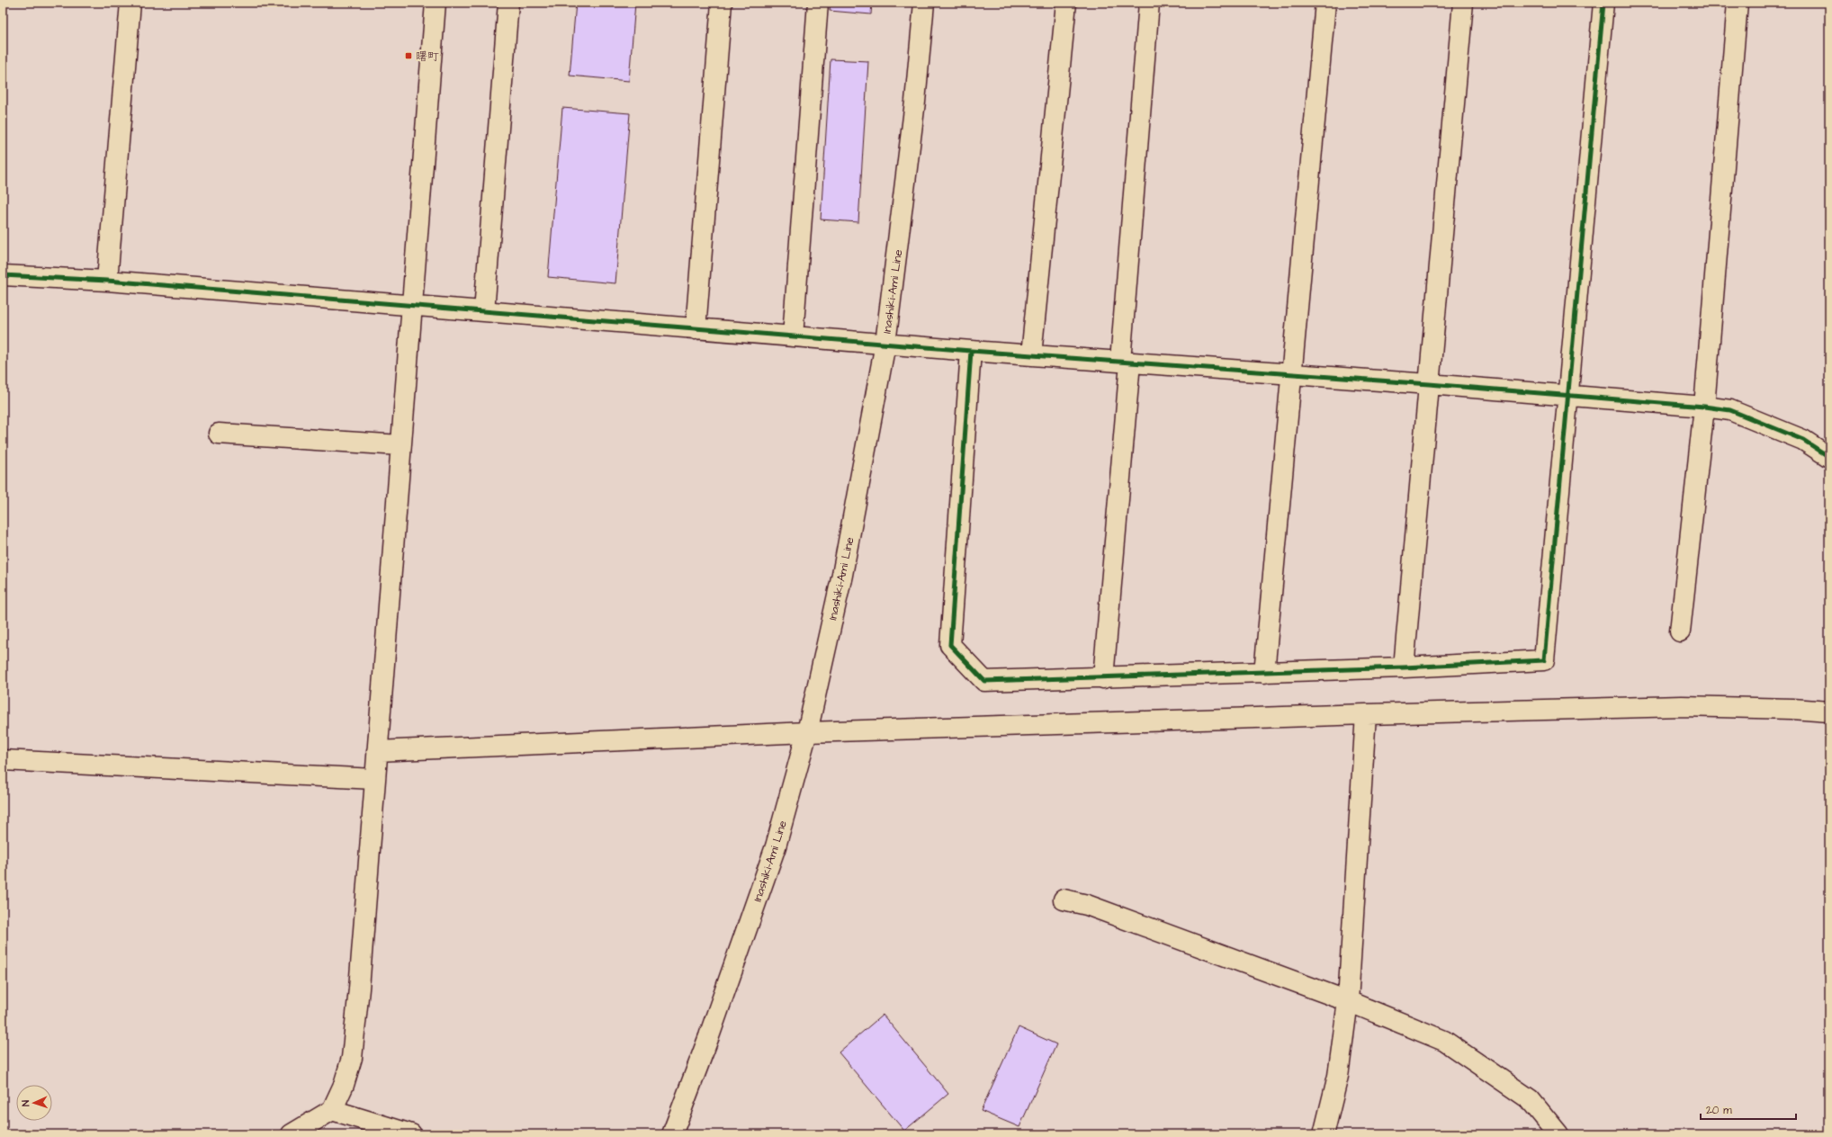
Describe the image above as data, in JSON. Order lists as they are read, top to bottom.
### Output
{
  "streets": {
    "street": ["Inashiki-Ami Line"]
  },
  "places": {
    "transit": ["曙町"]
  },
  "scale_bar": "20 m",
  "north": "left"
}
